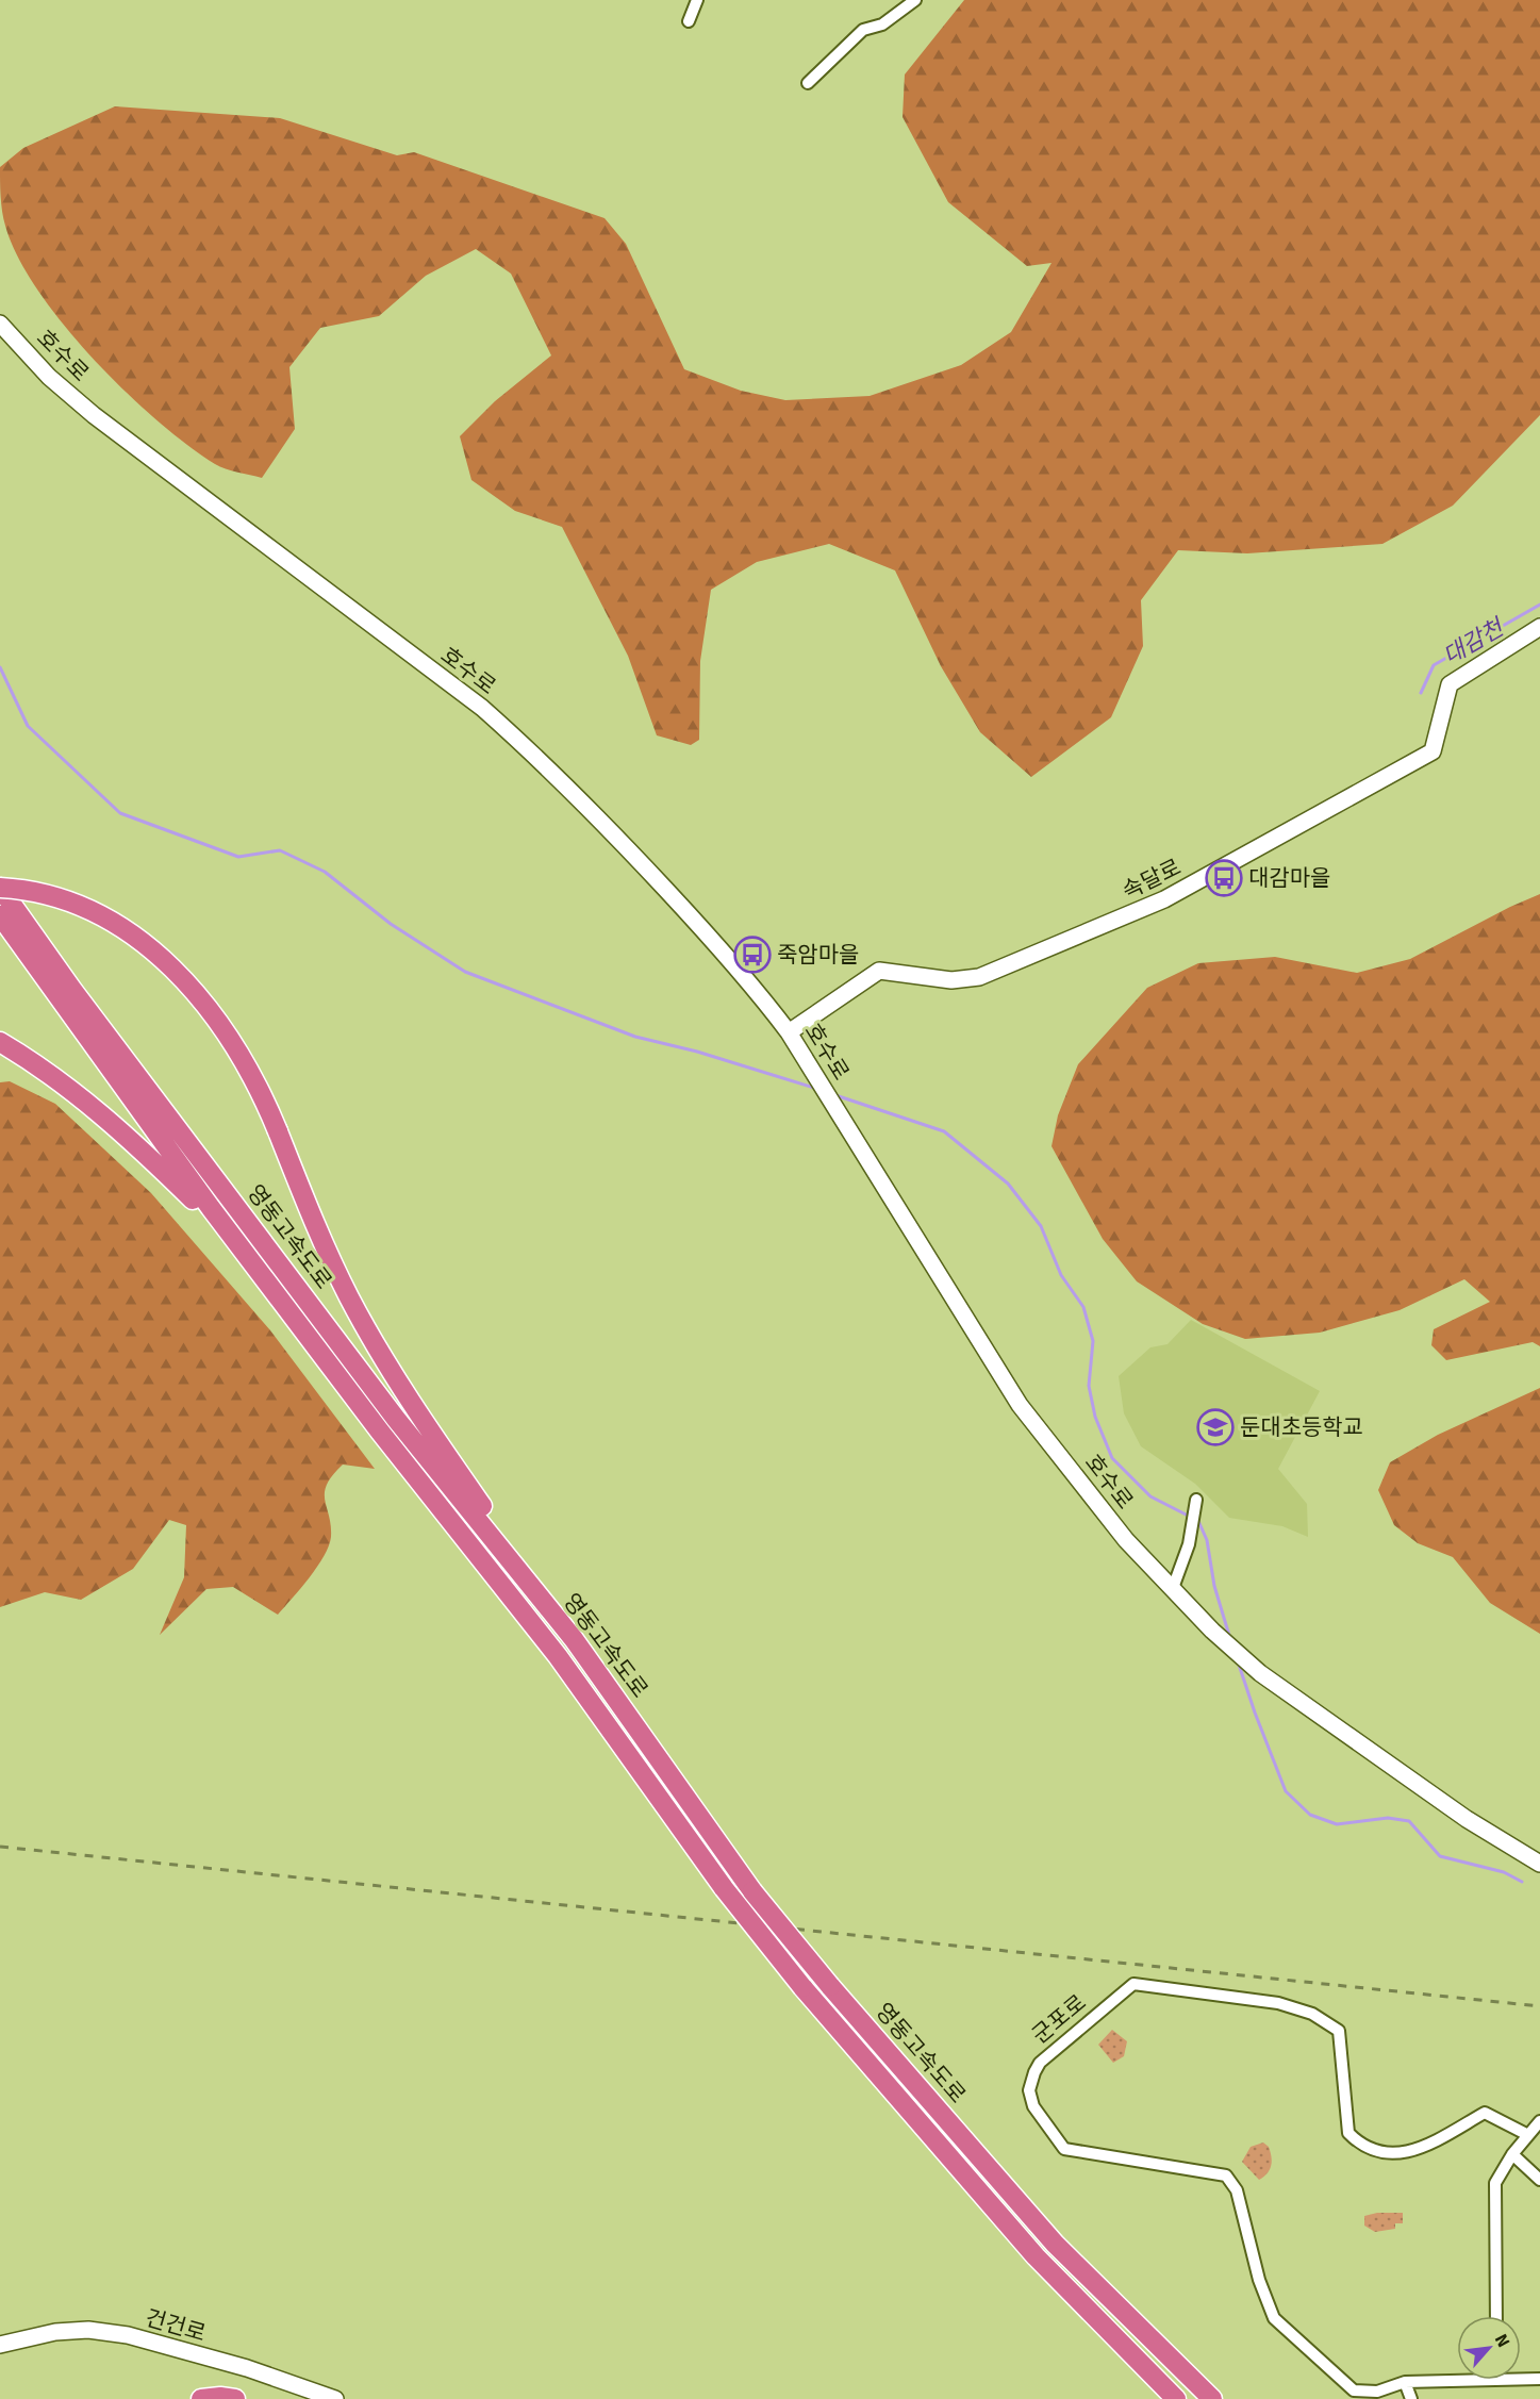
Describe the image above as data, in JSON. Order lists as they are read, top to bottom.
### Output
{
  "streets": {
    "highway": ["영동고속도로"],
    "street": [
      "호수로",
      "속달로",
      "군포로",
      "건건로"
    ]
  },
  "crossings": [
    ["호수로", "속달로"]
  ],
  "water": ["대감천"],
  "places": {
    "bus stop": ["대감마을", "죽암마을"],
    "school or university": ["둔대초등학교"]
  },
  "north": "top right"
}
